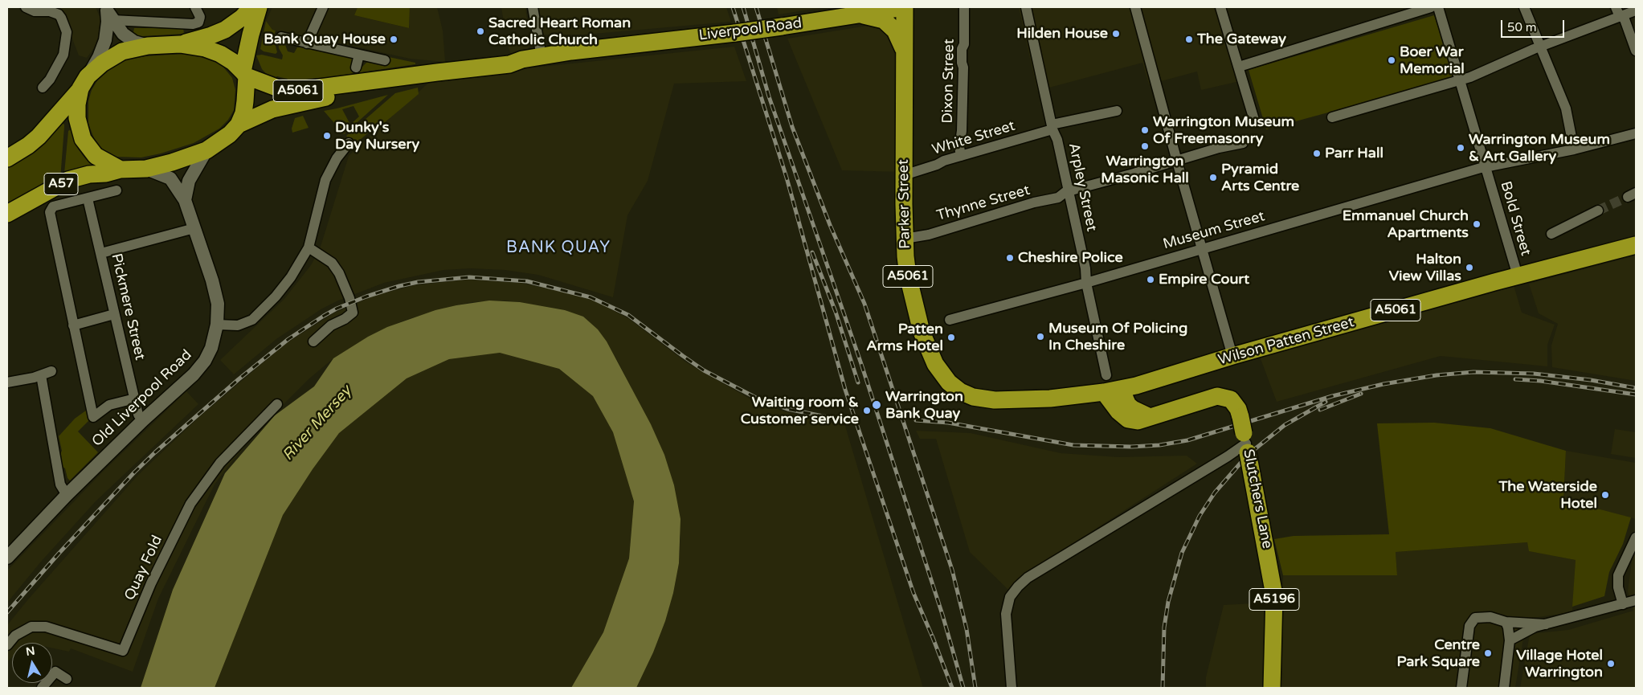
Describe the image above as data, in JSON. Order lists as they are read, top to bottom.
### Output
{
  "streets": {
    "highway": [
      "Liverpool Road",
      "A5061",
      "A57",
      "Parker Street",
      "Wilson Patten Street",
      "Slutchers Lane",
      "A5196"
    ],
    "street": [
      "Dixon Street",
      "White Street",
      "Arpley Street",
      "Thynne Street",
      "Bold Street",
      "Museum Street",
      "Pickmere Street",
      "Old Liverpool Road",
      "Quay Fold"
    ]
  },
  "crossings": [
    ["Liverpool Road", "A5061"],
    ["Liverpool Road", "Parker Street"],
    ["Dixon Street", "White Street"],
    ["A5061", "A57"],
    ["White Street", "Arpley Street"],
    ["White Street", "Parker Street"],
    ["A57", "Old Liverpool Road"],
    ["Arpley Street", "Thynne Street"],
    ["Arpley Street", "Museum Street"],
    ["Arpley Street", "Wilson Patten Street"],
    ["Arpley Street", "Slutchers Lane"],
    ["Thynne Street", "Parker Street"],
    ["Parker Street", "Wilson Patten Street"],
    ["Bold Street", "Museum Street"],
    ["Bold Street", "Wilson Patten Street"],
    ["Pickmere Street", "Old Liverpool Road"],
    ["Wilson Patten Street", "Slutchers Lane"]
  ],
  "districts": ["BANK QUAY"],
  "water": ["River Mersey"],
  "places": [
    "Sacred Heart Roman Catholic Church",
    "Hilden House",
    "Bank Quay House",
    "The Gateway",
    "Boer War Memorial",
    "Warrington Museum Of Freemasonry",
    "Dunky's Day Nursery",
    "Warrington Masonic Hall",
    "Warrington Museum & Art Gallery",
    "Parr Hall",
    "Pyramid Arts Centre",
    "Emmanuel Church Apartments",
    "Cheshire Police",
    "Halton View Villas",
    "Empire Court",
    "Museum Of Policing In Cheshire",
    "Patten Arms Hotel",
    "Warrington Bank Quay",
    "Waiting room & Customer service",
    "The Waterside Hotel",
    "Centre Park Square",
    "Village Hotel Warrington"
  ],
  "scale_bar": "50 m",
  "north": "top"
}
